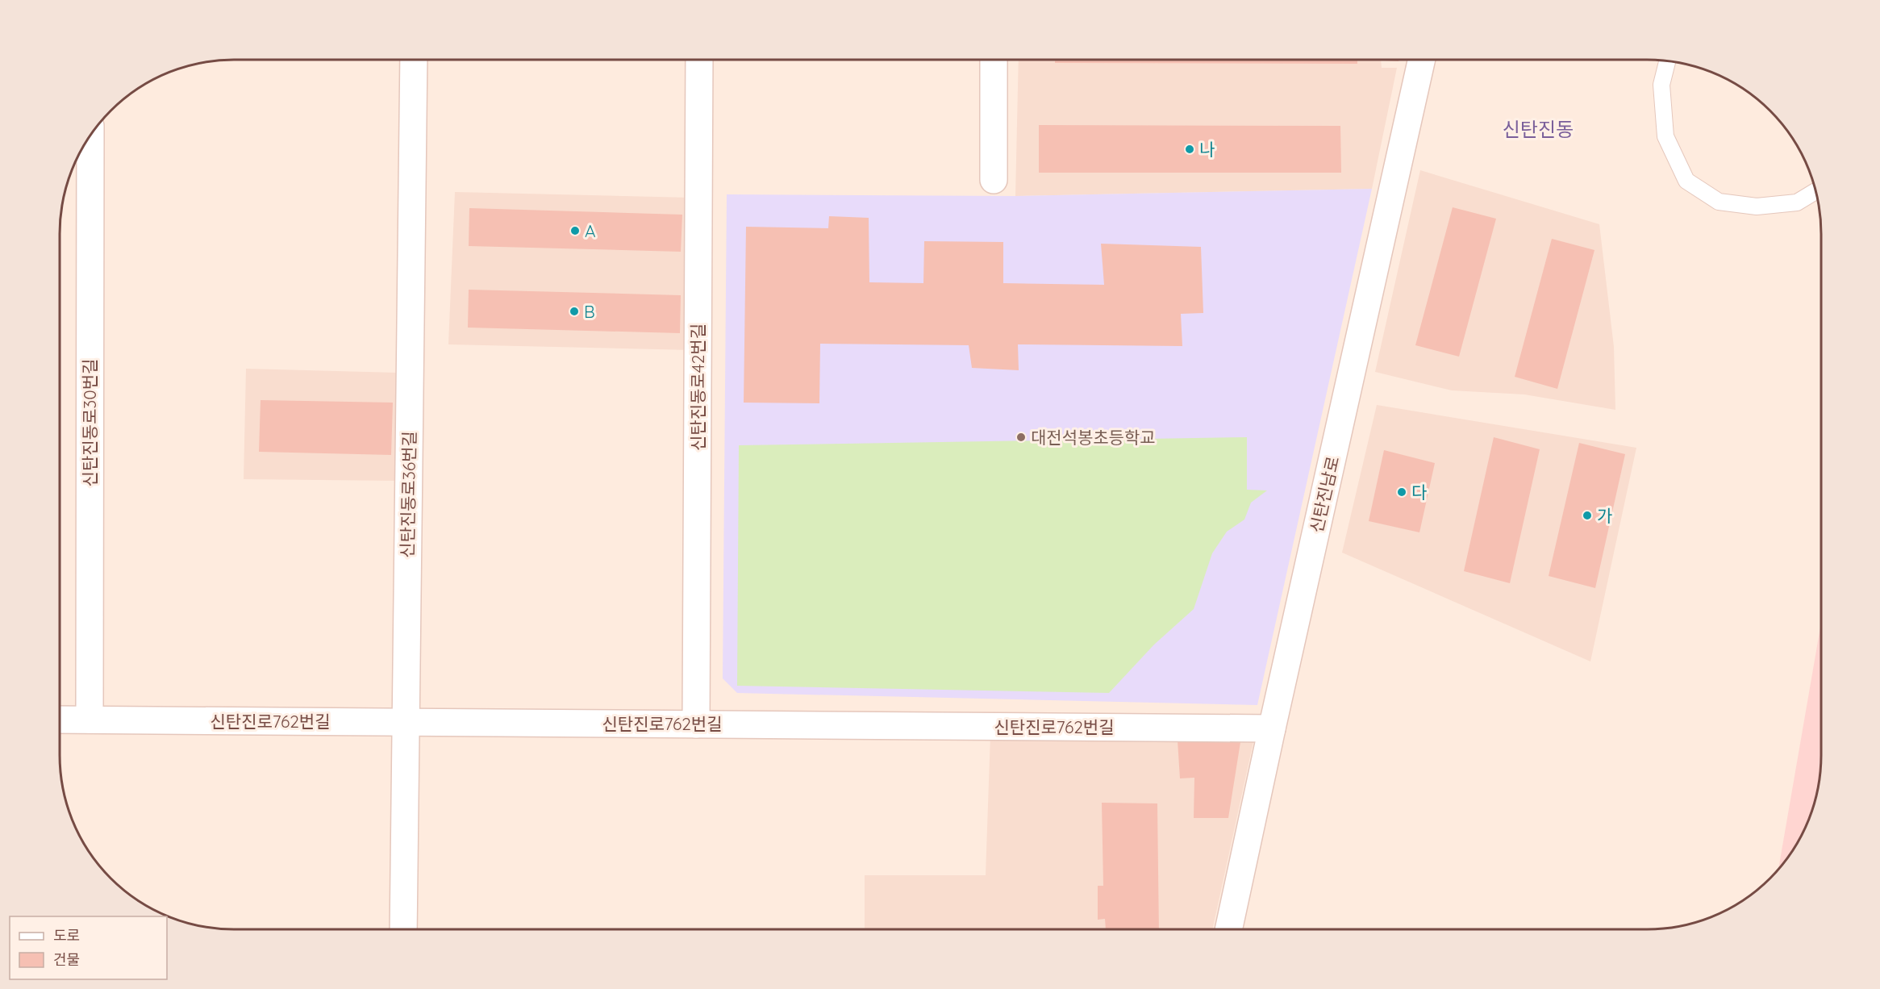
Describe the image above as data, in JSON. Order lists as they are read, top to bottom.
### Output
{
  "streets": {
    "street": [
      "신탄진동로42번길",
      "신탄진동로30번길",
      "신탄진동로36번길",
      "신탄진남로",
      "신탄진로762번길"
    ]
  },
  "crossings": [
    ["신탄진동로42번길", "신탄진로762번길"],
    ["신탄진동로30번길", "신탄진로762번길"],
    ["신탄진동로36번길", "신탄진로762번길"],
    ["신탄진남로", "신탄진로762번길"]
  ],
  "districts": ["신탄진동"],
  "places": [
    "나",
    "A",
    "B",
    "대전석봉초등학교",
    "다",
    "가"
  ],
  "legend": ["도로", "건물"]
}
